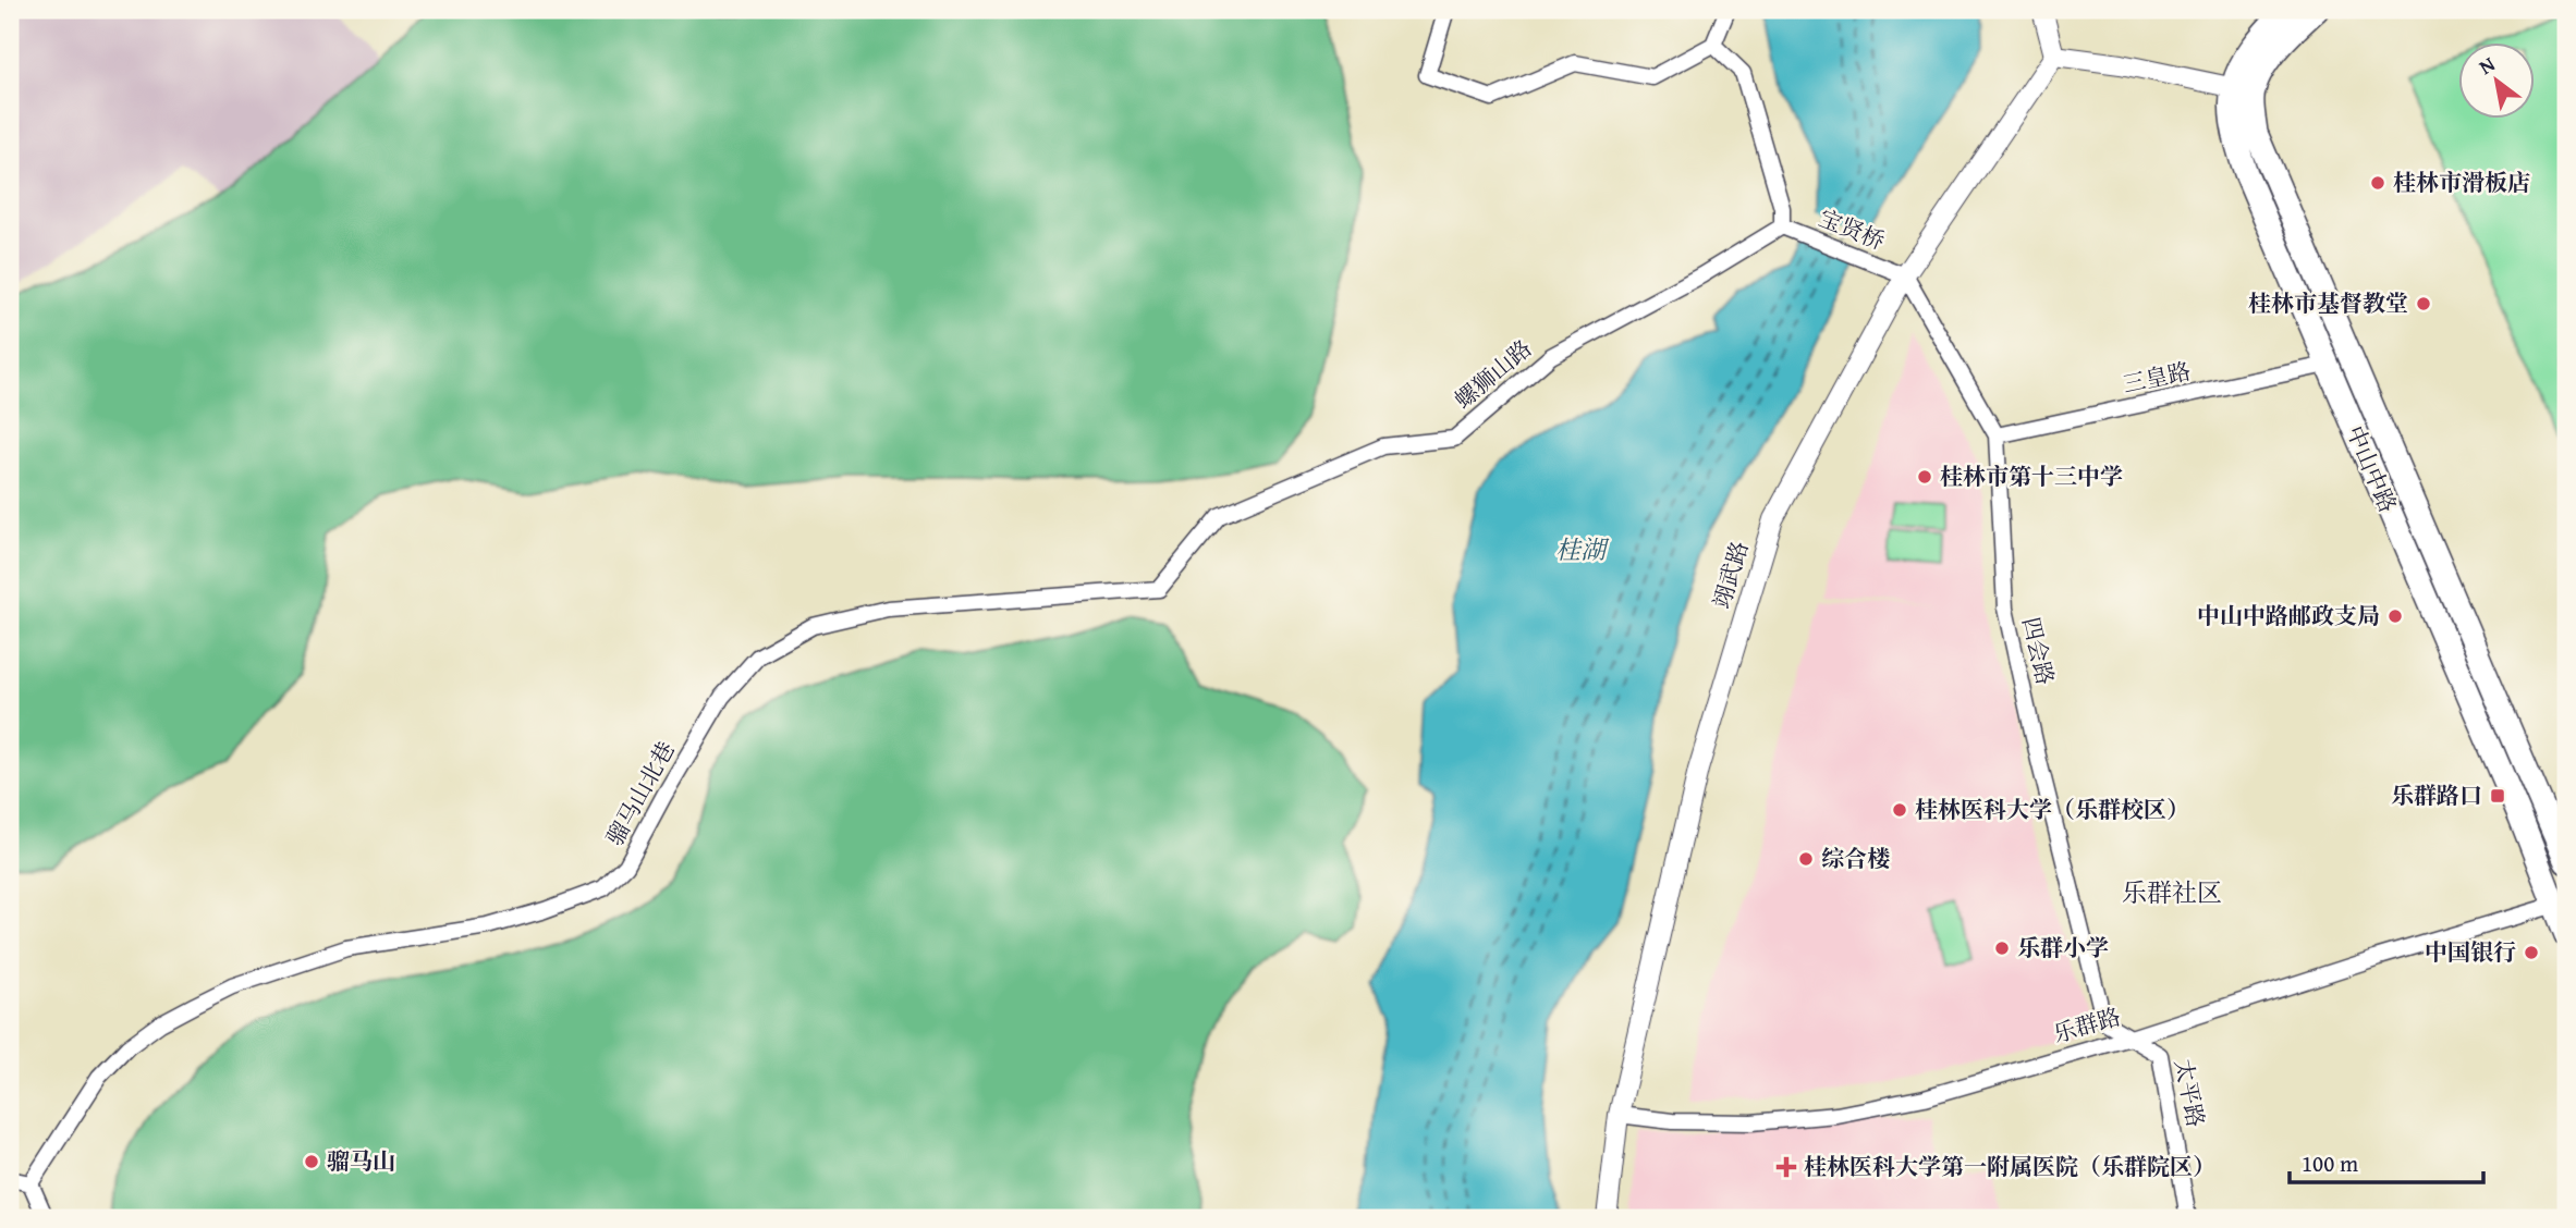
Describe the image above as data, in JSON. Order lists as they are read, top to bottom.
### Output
{
  "streets": {
    "highway": ["中山中路"],
    "main road": ["翊武路"],
    "street": [
      "宝贤桥",
      "螺狮山路",
      "三皇路",
      "四会路",
      "骝马山北巷",
      "乐群路",
      "太平路"
    ]
  },
  "crossings": [
    ["宝贤桥", "螺狮山路"],
    ["宝贤桥", "翊武路"],
    ["宝贤桥", "四会路"],
    ["螺狮山路", "骝马山北巷"],
    ["三皇路", "中山中路"],
    ["三皇路", "四会路"],
    ["中山中路", "乐群路"],
    ["翊武路", "四会路"],
    ["翊武路", "乐群路"],
    ["四会路", "乐群路"],
    ["四会路", "太平路"],
    ["乐群路", "太平路"]
  ],
  "districts": ["乐群社区"],
  "water": ["桂湖"],
  "places": {
    "other": [
      "桂林市滑板店",
      "桂林市基督教堂",
      "桂林市第十三中学",
      "中山中路邮政支局",
      "桂林医科大学（乐群校区）",
      "综合楼",
      "乐群小学",
      "中国银行",
      "骝马山"
    ],
    "transit": ["乐群路口"],
    "health": ["桂林医科大学第一附属医院（乐群院区）"]
  },
  "scale_bar": "100 m",
  "north": "top left"
}
